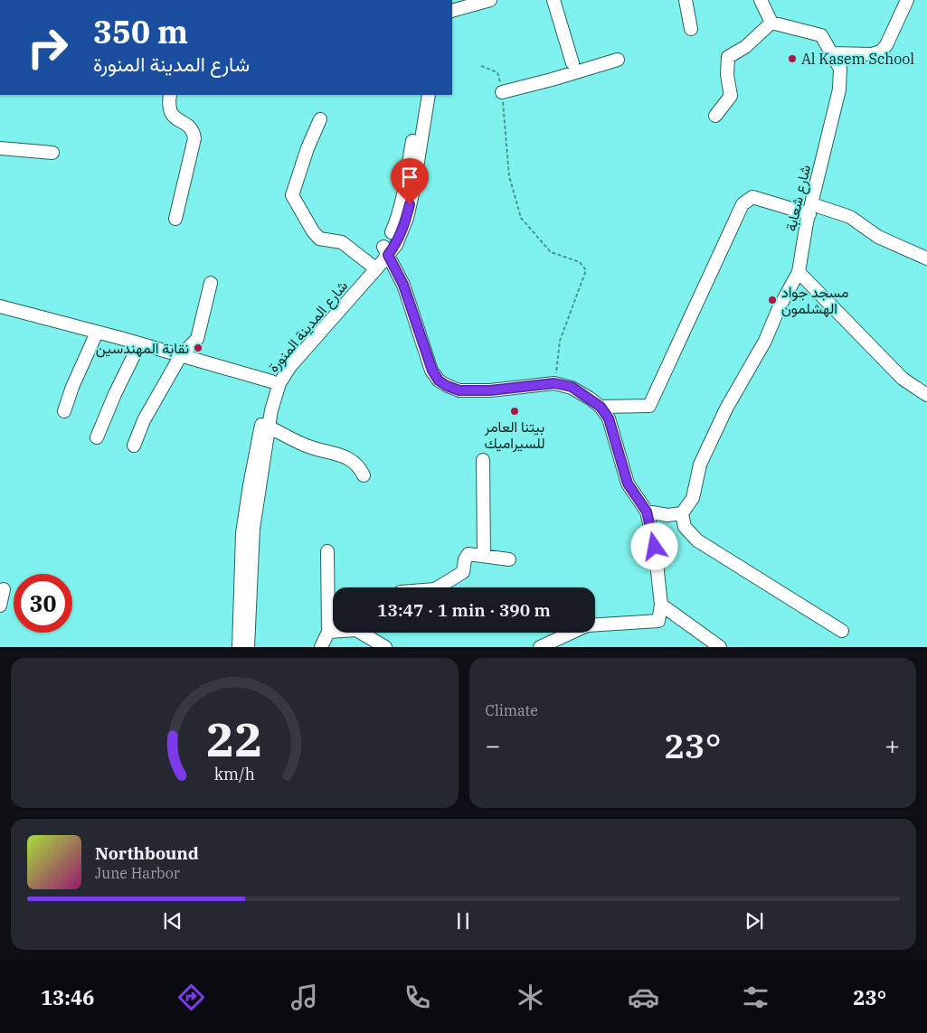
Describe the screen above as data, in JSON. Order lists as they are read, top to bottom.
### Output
{
  "streets": {
    "street": ["شارع شعابة", "شارع المدينة المنورة"]
  },
  "places": [
    "Al Kasem School",
    "مسجد جواد الهشلمون",
    "نقابة المهندسين",
    "بيتنا العامر للسيراميك"
  ],
  "page": {
    "turn": ["350 m", "شارع المدينة المنورة"],
    "limit": "30",
    "trip": "13:47 · 1 min · 390 m",
    "tile": "Climate",
    "heat": ["−", "23°", "+"],
    "song": ["Northbound", "June Harbor"],
    "tabs": ["13:46", "23°"],
    "gauge": ["22", "km/h"]
  }
}
